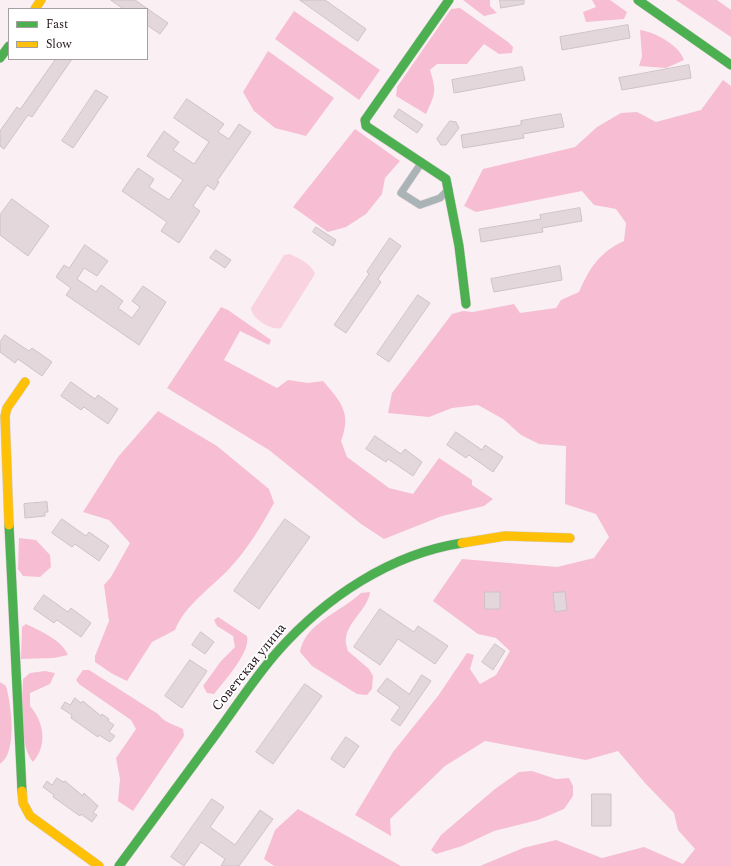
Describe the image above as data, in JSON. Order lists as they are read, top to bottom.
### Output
{
  "streets": {
    "street": ["Советская улица"]
  },
  "legend": ["Fast", "Slow"]
}
